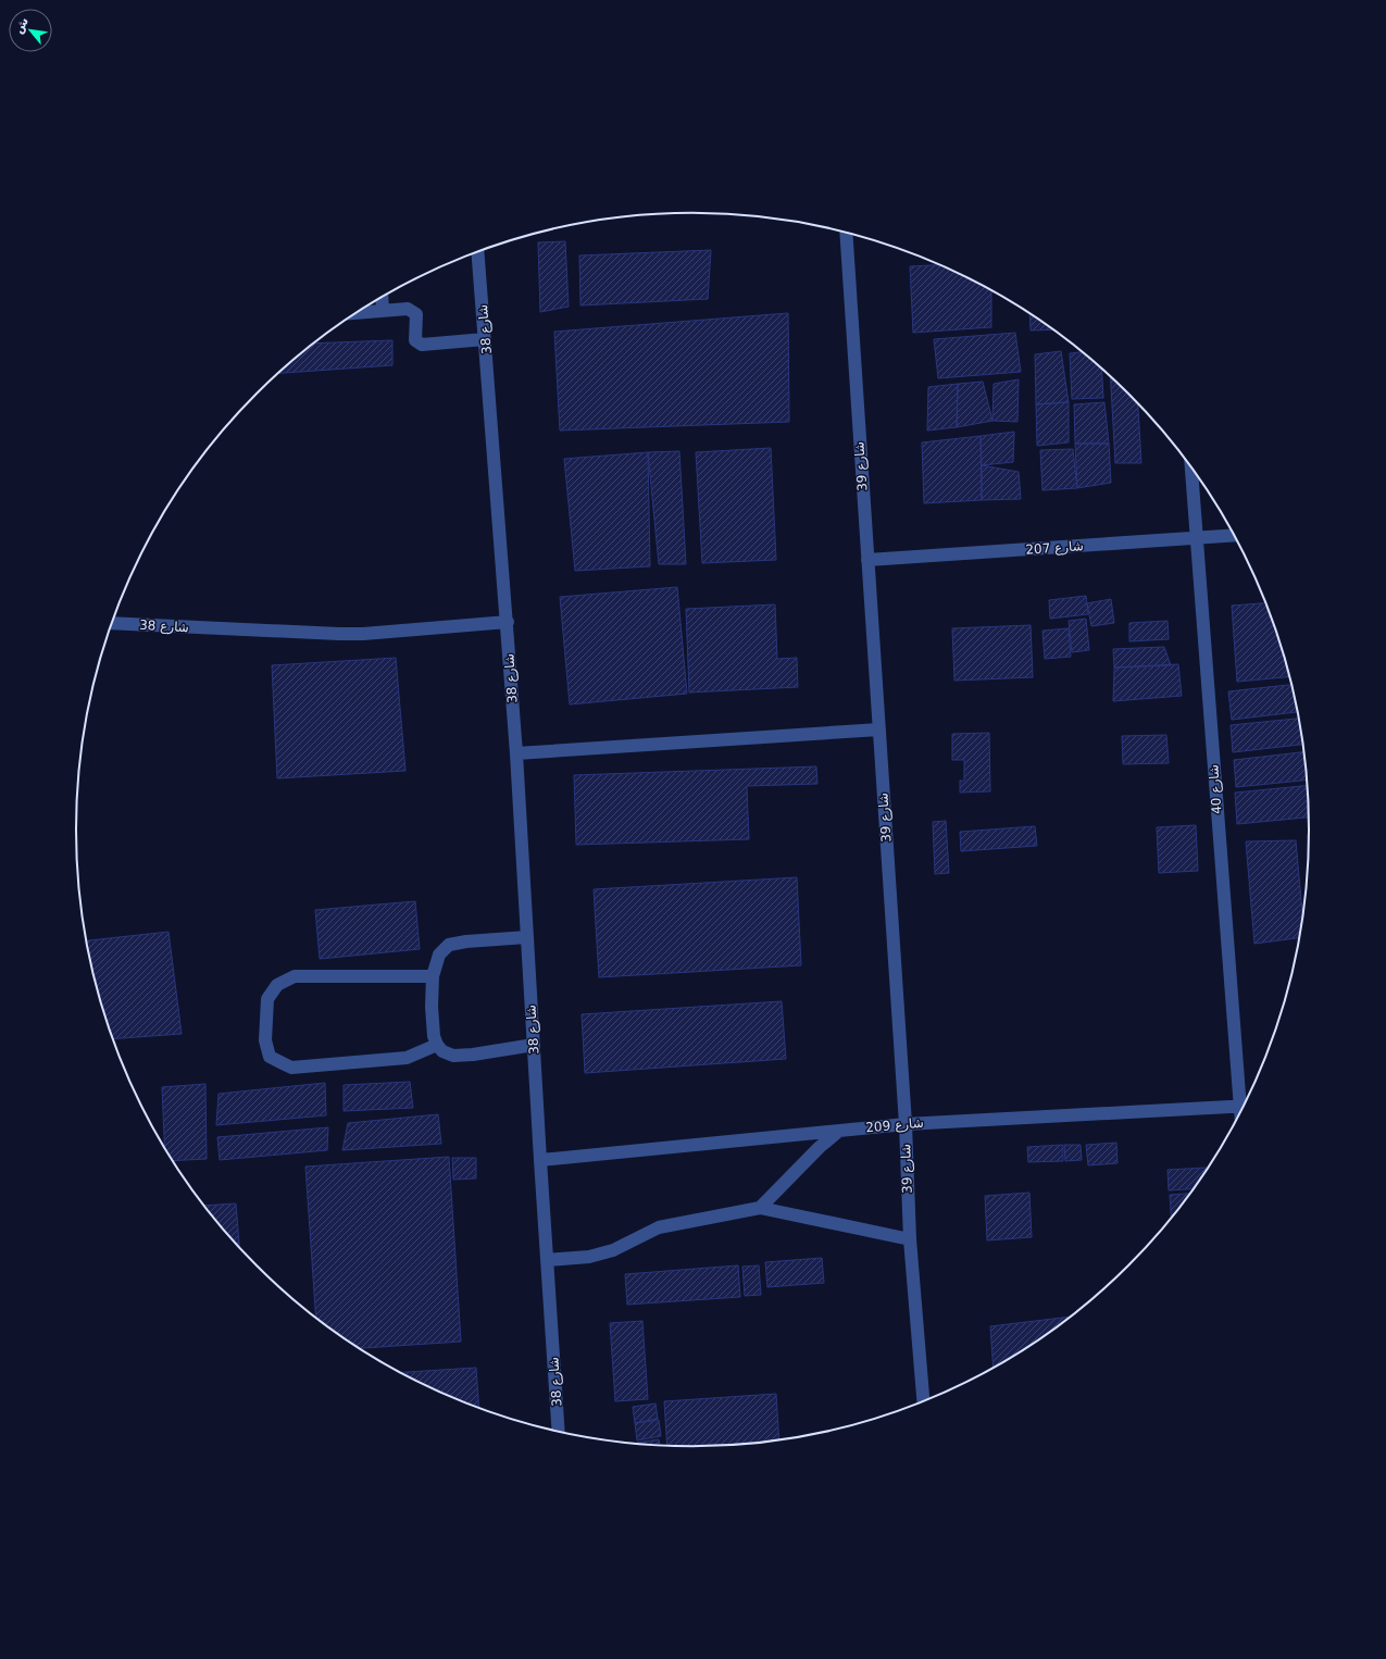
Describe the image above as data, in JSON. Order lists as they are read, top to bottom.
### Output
{
  "streets": {
    "street": [
      "شارع 38",
      "شارع 39",
      "شارع 207",
      "شارع 40",
      "شارع 209"
    ]
  },
  "crossings": [
    ["شارع 38", "شارع 209"],
    ["شارع 39", "شارع 207"],
    ["شارع 39", "شارع 209"],
    ["شارع 207", "شارع 40"],
    ["شارع 40", "شارع 209"]
  ],
  "north": "top left"
}
